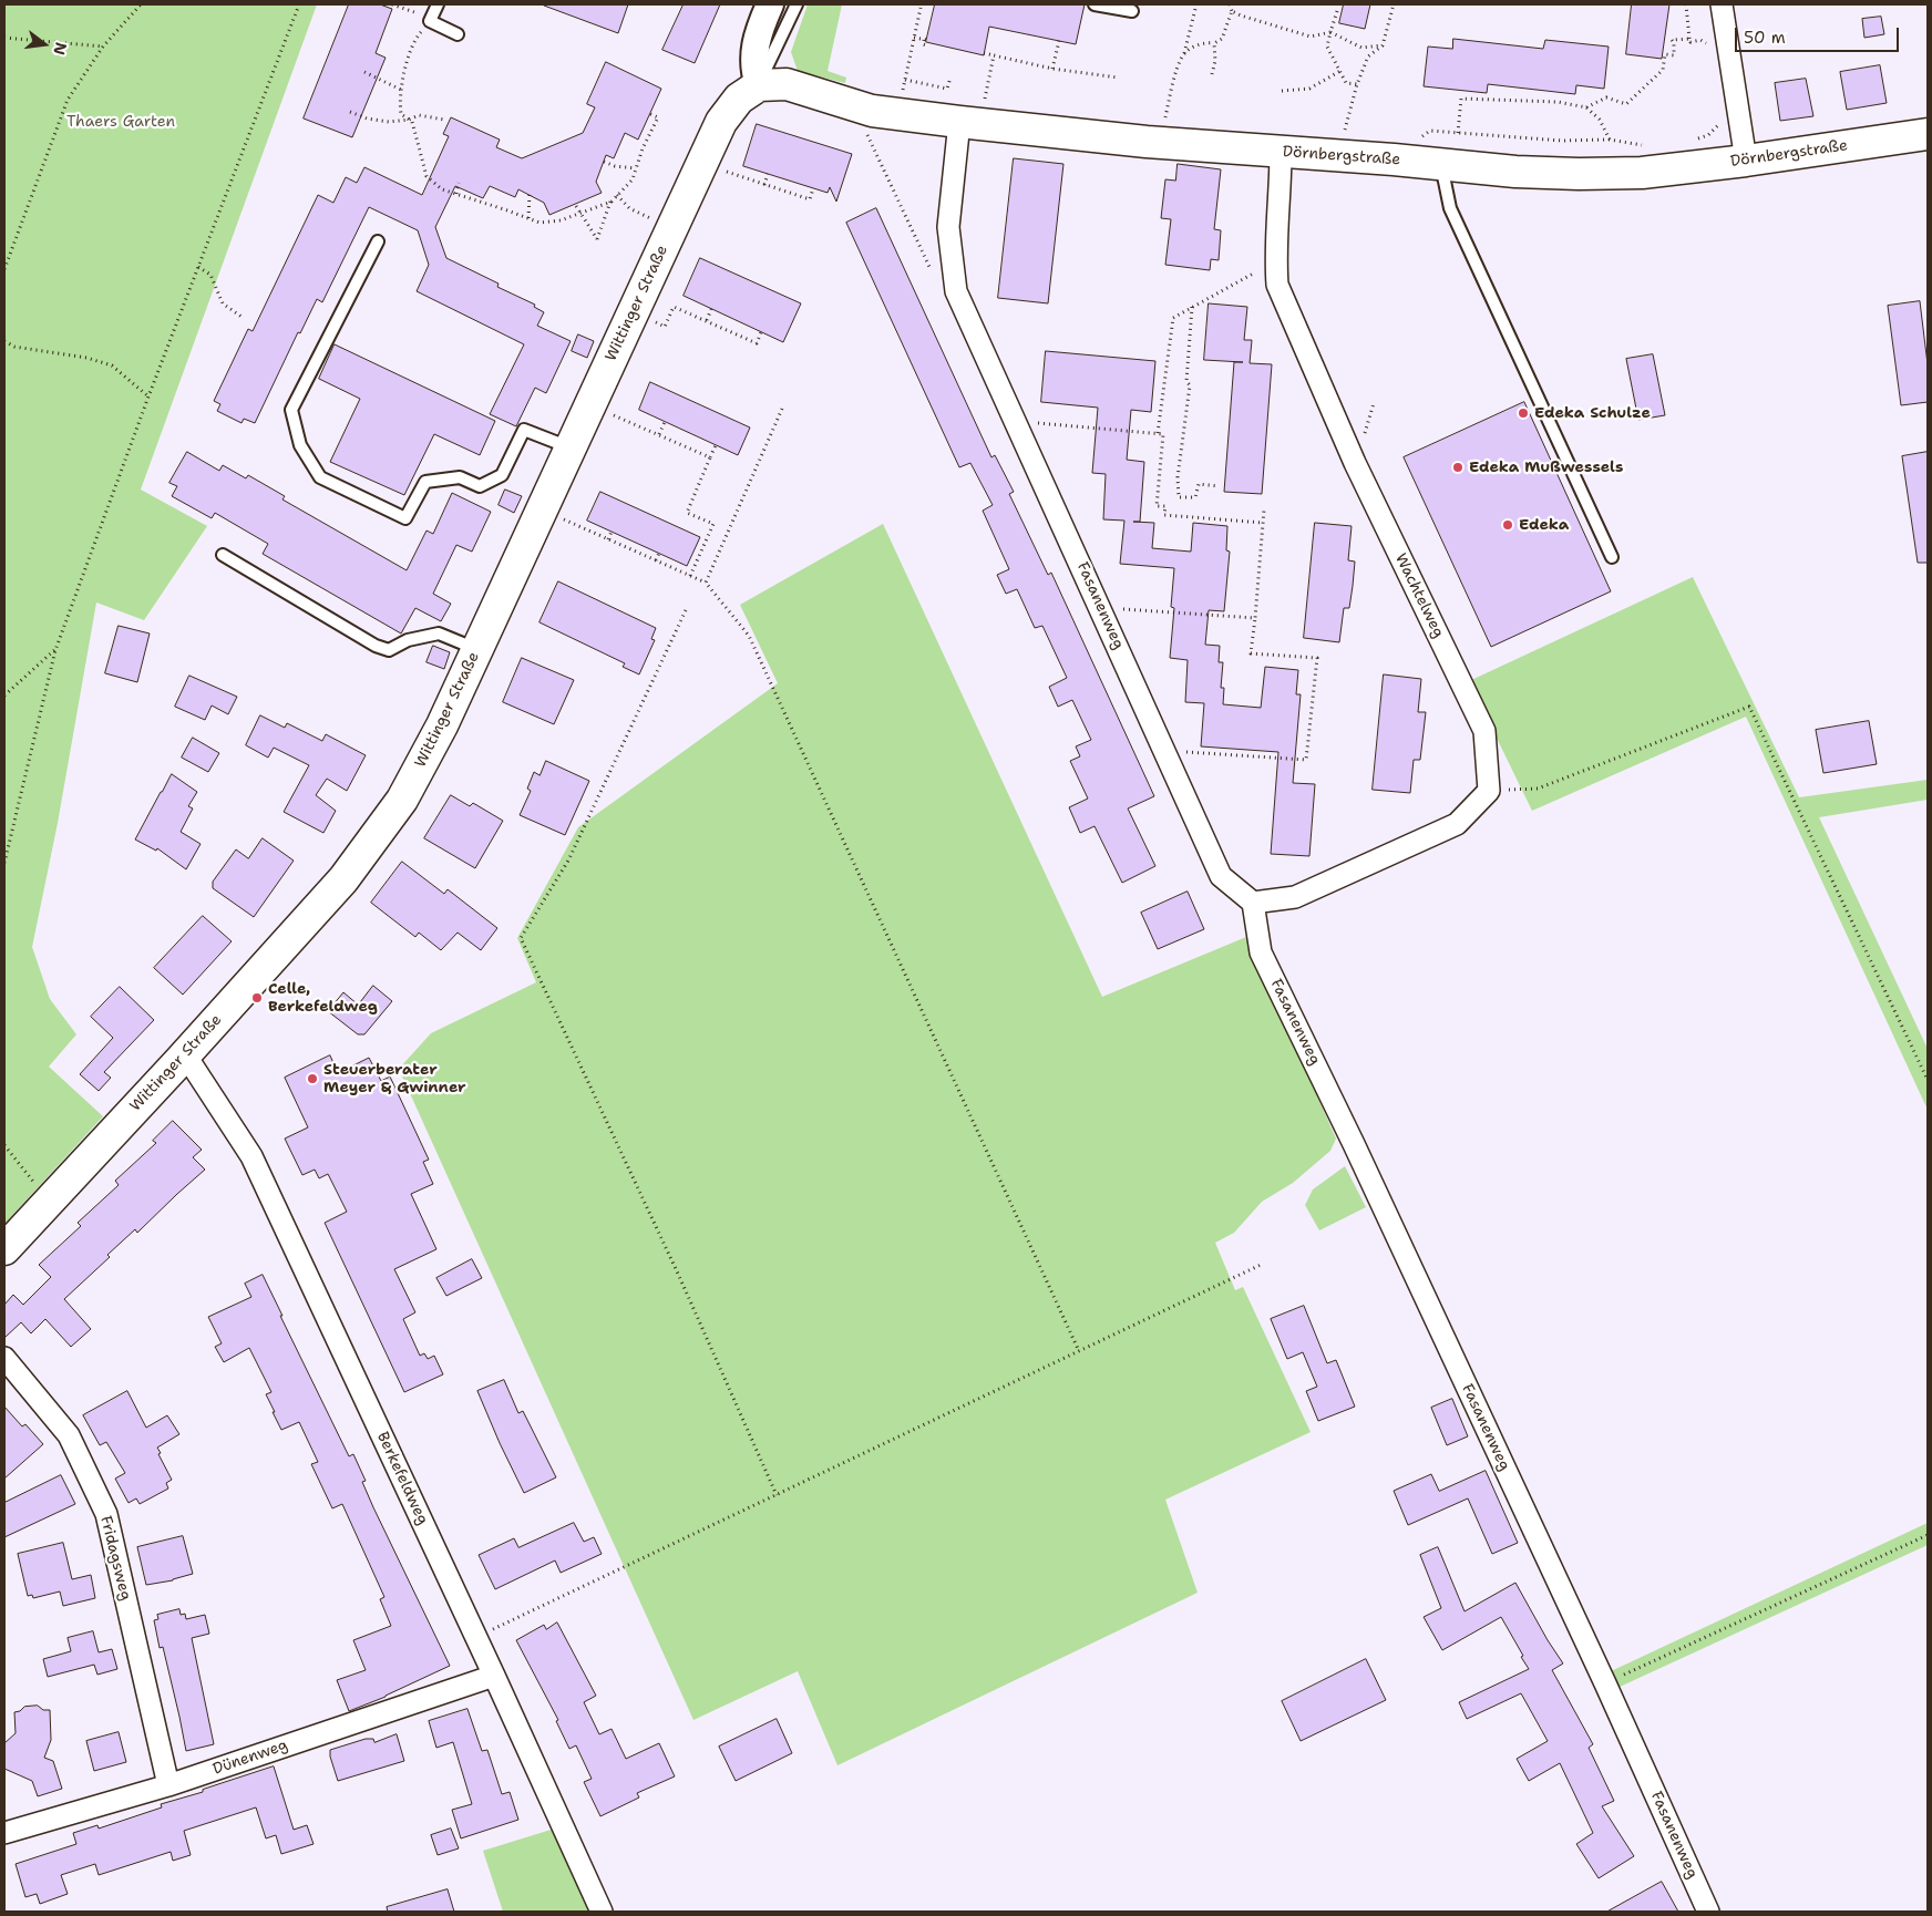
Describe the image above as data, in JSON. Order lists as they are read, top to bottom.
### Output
{
  "streets": {
    "main road": ["Dörnbergstraße", "Wittinger Straße"],
    "street": [
      "Wachtelweg",
      "Fasanenweg",
      "Berkefeldweg",
      "Fridagsweg",
      "Dünenweg"
    ]
  },
  "crossings": [
    ["Dörnbergstraße", "Wittinger Straße"],
    ["Dörnbergstraße", "Wachtelweg"],
    ["Dörnbergstraße", "Fasanenweg"],
    ["Wittinger Straße", "Berkefeldweg"],
    ["Berkefeldweg", "Dünenweg"],
    ["Fridagsweg", "Dünenweg"]
  ],
  "parks": ["Thaers Garten"],
  "places": [
    "Edeka Schulze",
    "Edeka Mußwessels",
    "Edeka",
    "Celle, Berkefeldweg",
    "Steuerberater Meyer & Gwinner"
  ],
  "scale_bar": "50 m",
  "north": "right"
}
